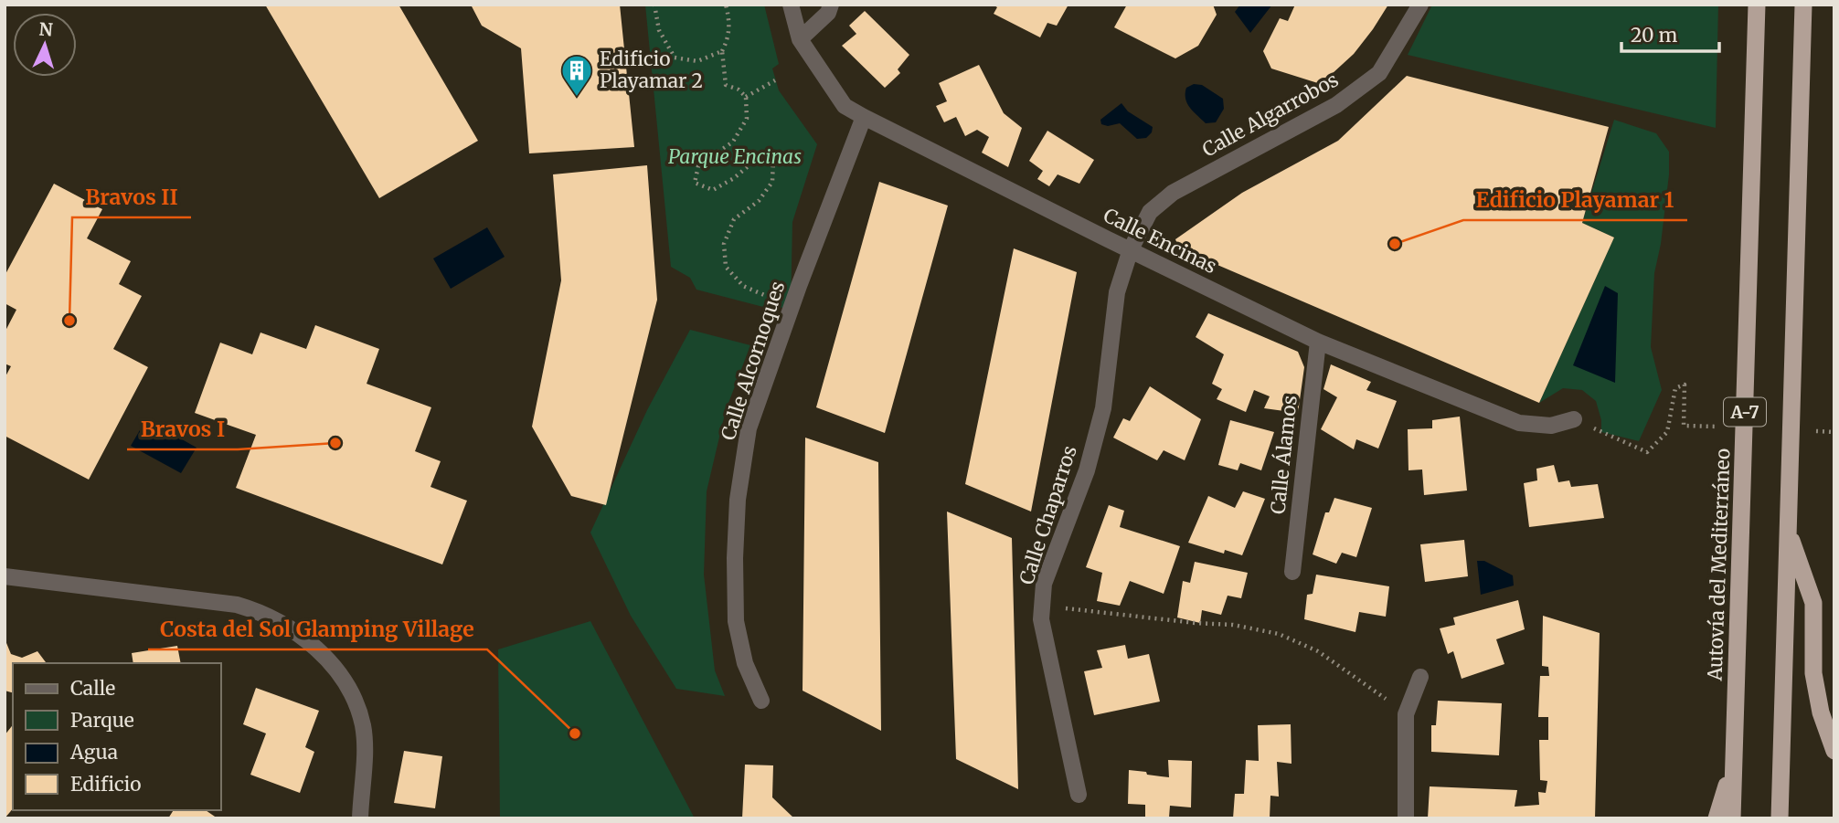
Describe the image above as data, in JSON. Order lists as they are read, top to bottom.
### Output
{
  "streets": {
    "highway": ["A-7", "Autovía del Mediterráneo"],
    "street": [
      "Calle Algarrobos",
      "Calle Encinas",
      "Calle Alcornoques",
      "Calle Álamos",
      "Calle Chaparros"
    ]
  },
  "crossings": [
    ["Calle Algarrobos", "Calle Encinas"],
    ["Calle Algarrobos", "Calle Chaparros"],
    ["Calle Encinas", "Calle Alcornoques"],
    ["Calle Encinas", "Calle Álamos"],
    ["Calle Encinas", "Calle Chaparros"]
  ],
  "parks": ["Parque Encinas"],
  "places": {
    "building": ["Edificio Playamar 2"],
    "other": [
      "Edificio Playamar 1",
      "Bravos II",
      "Bravos I",
      "Costa del Sol Glamping Village"
    ]
  },
  "legend": [
    "Calle",
    "Parque",
    "Agua",
    "Edificio"
  ],
  "scale_bar": "20 m",
  "north": "top"
}
